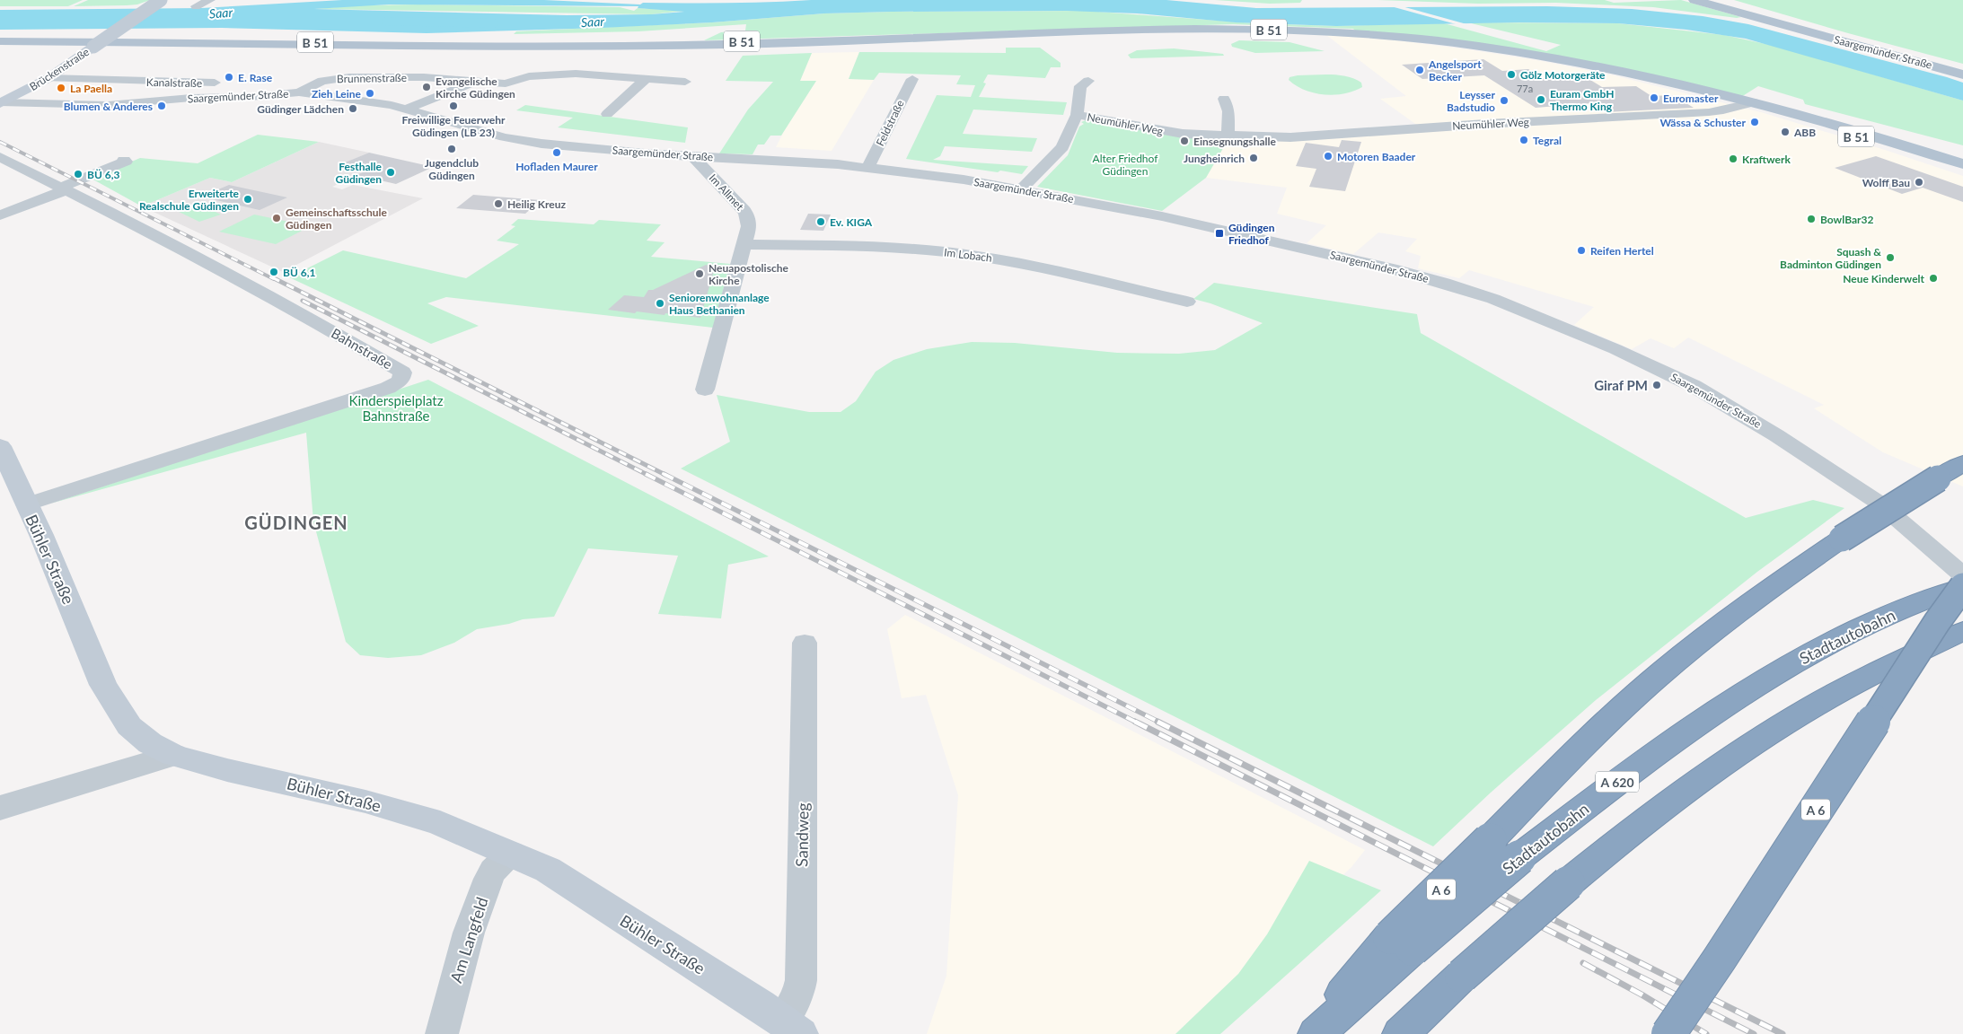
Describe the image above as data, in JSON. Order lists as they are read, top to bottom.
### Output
{
  "streets": {
    "highway": ["Stadtautobahn", "A 620", "A 6"],
    "main road": [
      "B 51",
      "Saargemünder Straße",
      "Brückenstraße",
      "Bühler Straße"
    ],
    "street": [
      "Brunnenstraße",
      "Kanalstraße",
      "Feldstraße",
      "Neumühler Weg",
      "Im Allmet",
      "Im Lobach",
      "Bahnstraße",
      "Sandweg",
      "Am Langfeld"
    ]
  },
  "crossings": [
    ["B 51", "Neumühler Weg"],
    ["Saargemünder Straße", "Brückenstraße"],
    ["Saargemünder Straße", "Brunnenstraße"],
    ["Saargemünder Straße", "Feldstraße"],
    ["Saargemünder Straße", "Neumühler Weg"],
    ["Saargemünder Straße", "Im Allmet"],
    ["Brückenstraße", "Kanalstraße"],
    ["Im Allmet", "Im Lobach"],
    ["Bahnstraße", "Bühler Straße"],
    ["Bühler Straße", "Sandweg"],
    ["Bühler Straße", "Am Langfeld"],
    ["Stadtautobahn", "A 6"]
  ],
  "districts": ["GÜDINGEN"],
  "water": ["Saar"],
  "parks": ["Alter Friedhof Güdingen", "Kinderspielplatz Bahnstraße"],
  "places": {
    "other": [
      "Angelsport Becker",
      "Gölz Motorgeräte",
      "E. Rase",
      "Evangelische Kirche Güdingen",
      "La Paella",
      "Zieh Leine",
      "Euromaster",
      "Euram GmbH Thermo King",
      "Leysser Badstudio",
      "Blumen & Anderes",
      "Freiwillige Feuerwehr Güdingen (LB 23)",
      "Güdinger Lädchen",
      "Wässa & Schuster",
      "ABB",
      "Tegral",
      "Einsegnungshalle",
      "Jugendclub Güdingen",
      "Hofladen Maurer",
      "Motoren Baader",
      "Jungheinrich",
      "Kraftwerk",
      "Festhalle Güdingen",
      "BÜ 6,3",
      "Wolff Bau",
      "Erweiterte Realschule Güdingen",
      "Heilig Kreuz",
      "Gemeinschaftsschule Güdingen",
      "BowlBar32",
      "Ev. KIGA",
      "Reifen Hertel",
      "Squash & Badminton Güdingen",
      "BÜ 6,1",
      "Neuapostolische Kirche",
      "Neue Kinderwelt",
      "Seniorenwohnanlage Haus Bethanien",
      "Giraf PM"
    ],
    "transit": ["Güdingen Friedhof"]
  },
  "house_numbers": ["77a"]
}
